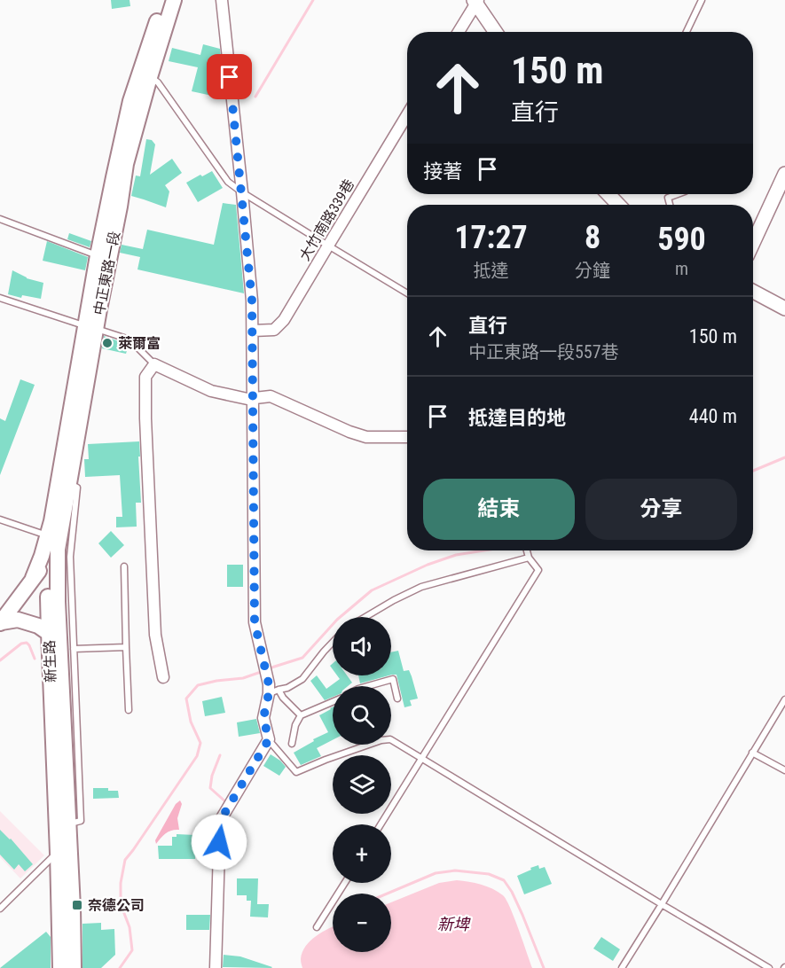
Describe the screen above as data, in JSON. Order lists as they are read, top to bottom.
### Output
{
  "streets": {
    "main road": ["中正東路一段", "新生路"],
    "street": ["大竹南路339巷"]
  },
  "crossings": [
    ["中正東路一段", "新生路"]
  ],
  "water": ["新埤"],
  "places": {
    "other": ["萊爾富"],
    "transit": ["奈德公司"]
  },
  "page": {
    "turn": ["150 m", "直行"],
    "then": "接著",
    "eta": [
      "17:27",
      "抵達",
      "8",
      "分鐘",
      "590",
      "m"
    ],
    "list": [
      {
        "name": "直行",
        "note": "中正東路一段557巷",
        "value": "150 m"
      },
      {
        "name": "抵達目的地",
        "value": "440 m"
      }
    ],
    "buttons": ["結束", "分享"],
    "map_buttons": ["+", "−"]
  }
}
